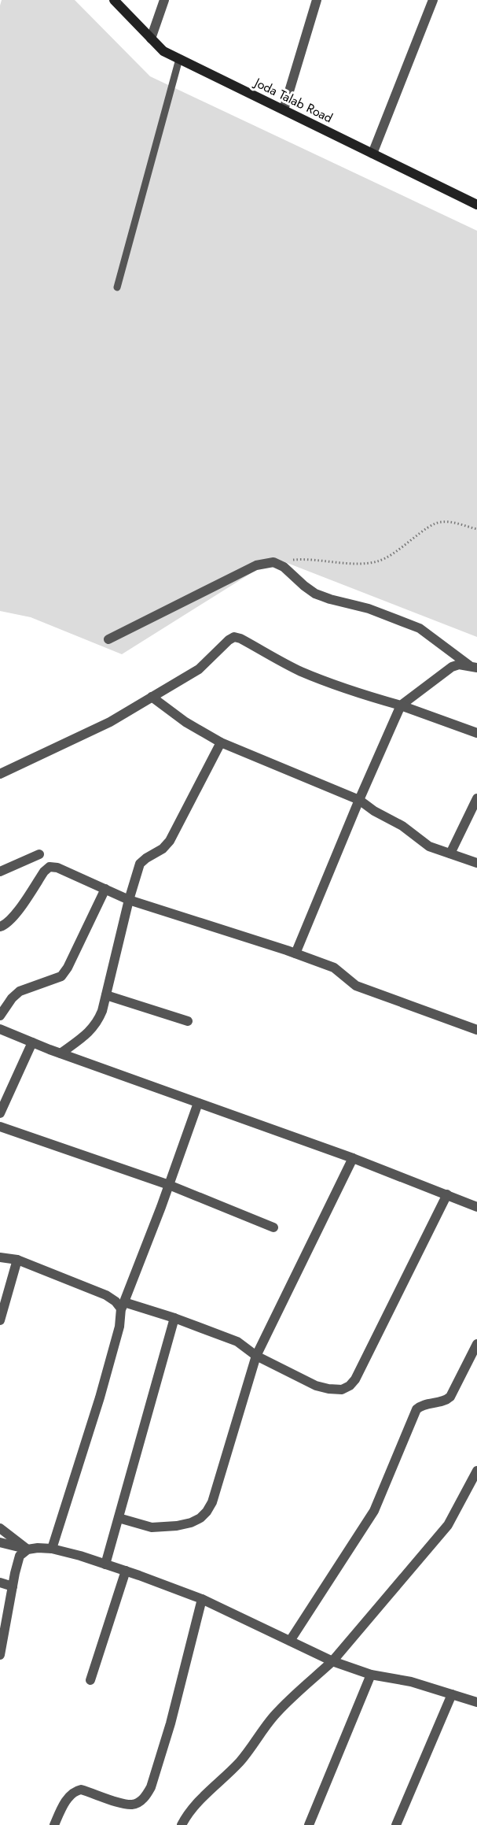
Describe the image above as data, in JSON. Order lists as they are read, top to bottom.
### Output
{
  "streets": {
    "street": ["Joda Talab Road"]
  }
}
